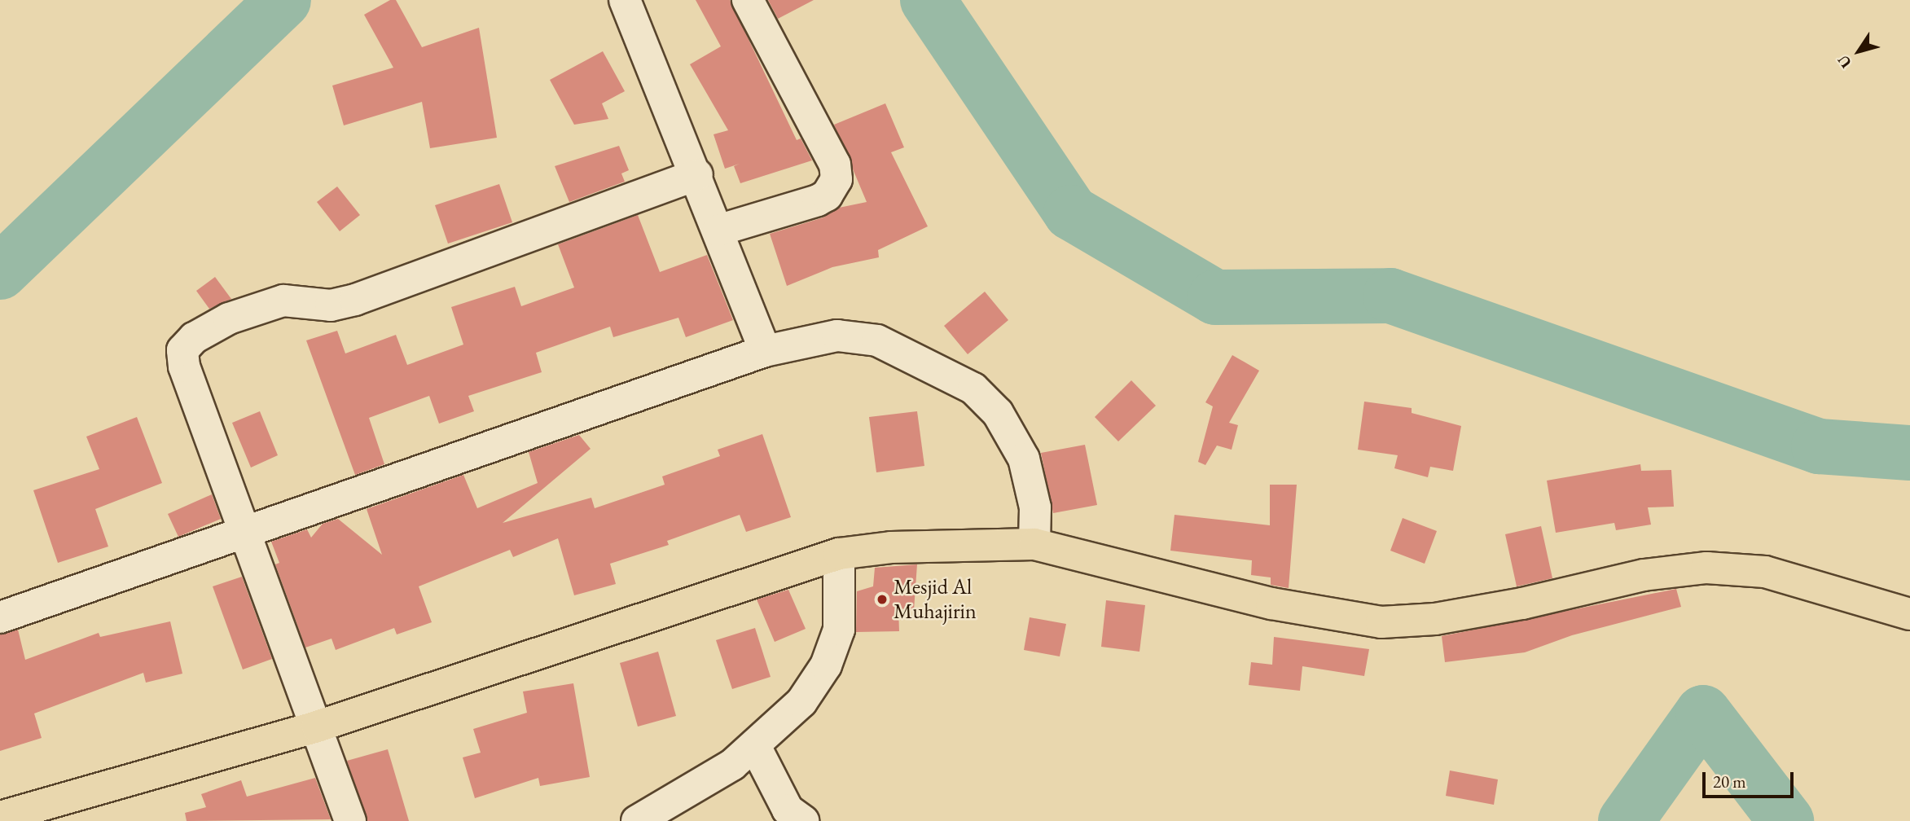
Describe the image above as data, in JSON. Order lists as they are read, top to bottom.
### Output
{
  "places": ["Mesjid Al Muhajirin"],
  "scale_bar": "20 m",
  "north": "bottom left"
}
